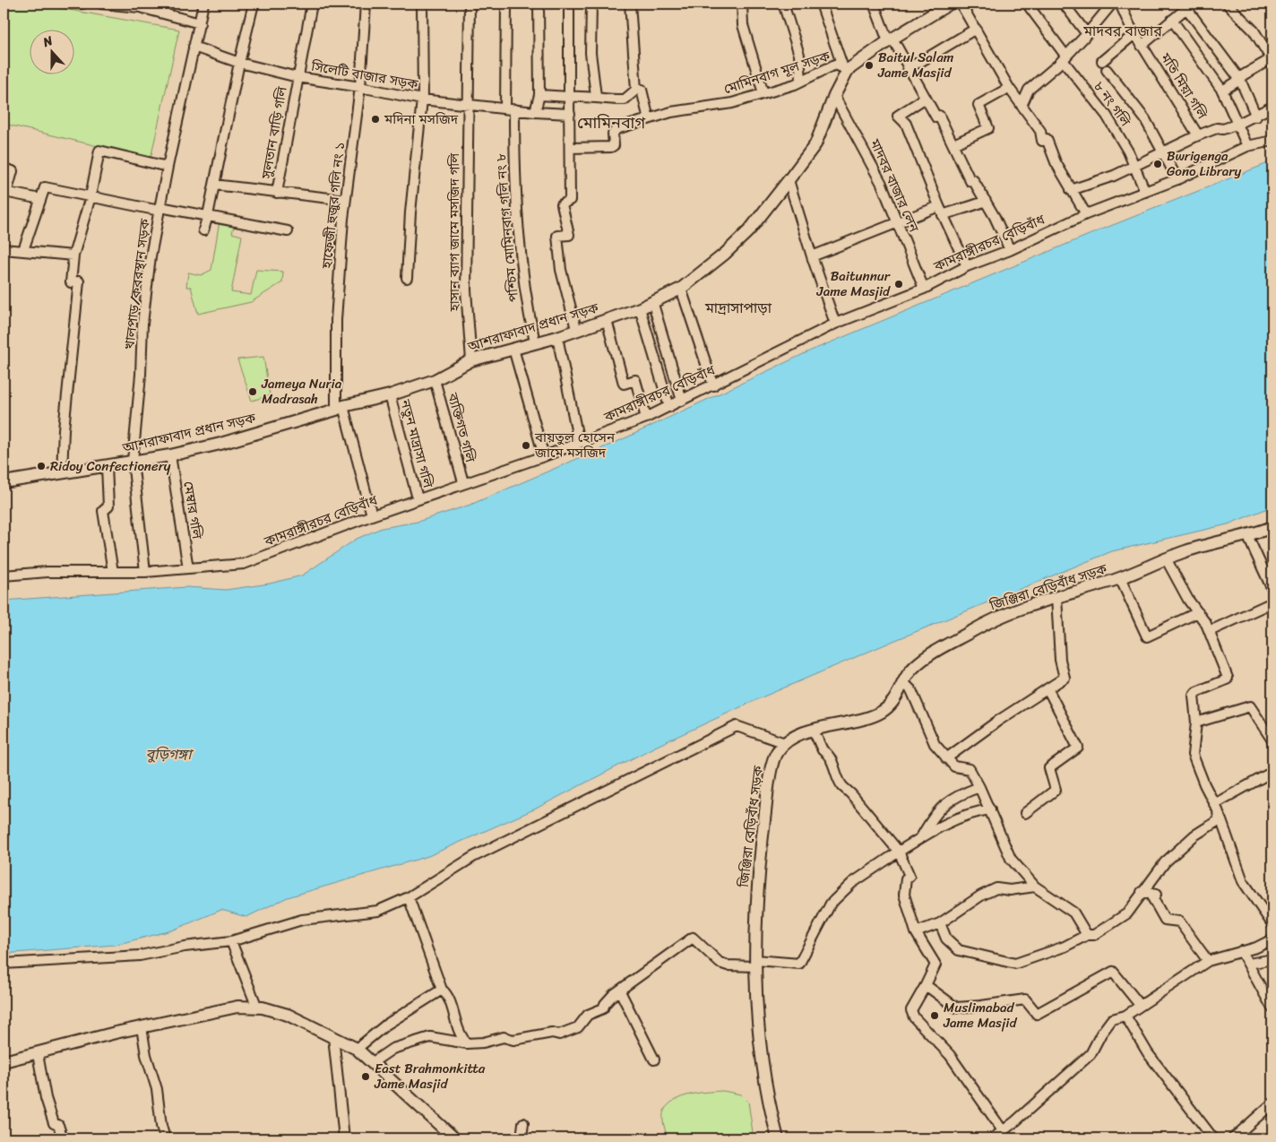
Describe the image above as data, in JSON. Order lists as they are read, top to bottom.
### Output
{
  "streets": {
    "street": [
      "মোমিনবাগ মূল সড়ক",
      "সিলেটি বাজার সড়ক",
      "মতি মিয়া গলি",
      "৮ নং গলি",
      "সুলতান বাড়ি গলি",
      "মাদবর বাজার লেন",
      "হাফেজী হুজুর গলি নং ১",
      "পশ্চিম মোমিনবাগ গলি নং ৮",
      "হাসান ব্যাগ জামে মসজিদ গলি",
      "কামরাঙ্গীরচর বেড়িবাঁধ",
      "খালপাড়/কবরস্থান সড়ক",
      "আশরাফাবাদ প্রধান সড়ক",
      "ব্যক্তিগত গলি",
      "নতুন মাদ্রাসা গলি",
      "মেম্বার গলি",
      "জিঞ্জিরা বেড়িবাঁধ সড়ক"
    ]
  },
  "crossings": [
    ["মোমিনবাগ মূল সড়ক", "আশরাফাবাদ প্রধান সড়ক"],
    ["সিলেটি বাজার সড়ক", "সুলতান বাড়ি গলি"],
    ["সিলেটি বাজার সড়ক", "হাফেজী হুজুর গলি নং ১"],
    ["সিলেটি বাজার সড়ক", "পশ্চিম মোমিনবাগ গলি নং ৮"],
    ["সিলেটি বাজার সড়ক", "হাসান ব্যাগ জামে মসজিদ গলি"],
    ["সিলেটি বাজার সড়ক", "খালপাড়/কবরস্থান সড়ক"],
    ["৮ নং গলি", "কামরাঙ্গীরচর বেড়িবাঁধ"],
    ["মাদবর বাজার লেন", "কামরাঙ্গীরচর বেড়িবাঁধ"],
    ["মাদবর বাজার লেন", "আশরাফাবাদ প্রধান সড়ক"],
    ["হাফেজী হুজুর গলি নং ১", "কামরাঙ্গীরচর বেড়িবাঁধ"],
    ["হাফেজী হুজুর গলি নং ১", "আশরাফাবাদ প্রধান সড়ক"],
    ["পশ্চিম মোমিনবাগ গলি নং ৮", "আশরাফাবাদ প্রধান সড়ক"],
    ["হাসান ব্যাগ জামে মসজিদ গলি", "আশরাফাবাদ প্রধান সড়ক"],
    ["কামরাঙ্গীরচর বেড়িবাঁধ", "খালপাড়/কবরস্থান সড়ক"],
    ["কামরাঙ্গীরচর বেড়িবাঁধ", "ব্যক্তিগত গলি"],
    ["কামরাঙ্গীরচর বেড়িবাঁধ", "নতুন মাদ্রাসা গলি"],
    ["কামরাঙ্গীরচর বেড়িবাঁধ", "মেম্বার গলি"],
    ["খালপাড়/কবরস্থান সড়ক", "আশরাফাবাদ প্রধান সড়ক"],
    ["আশরাফাবাদ প্রধান সড়ক", "ব্যক্তিগত গলি"],
    ["আশরাফাবাদ প্রধান সড়ক", "নতুন মাদ্রাসা গলি"],
    ["আশরাফাবাদ প্রধান সড়ক", "মেম্বার গলি"]
  ],
  "districts": ["মাদবর বাজার", "মোমিনবাগ", "মাদ্রাসাপাড়া"],
  "water": ["বুড়িগঙ্গা"],
  "places": [
    "Baitul Salam Jame Masjid",
    "মদিনা মসজিদ",
    "Bwrigenga Gono Library",
    "Baitunnur Jame Masjid",
    "Jameya Nuria Madrasah",
    "বায়তুল হোসেন জামে মসজিদ",
    "Ridoy Confectionery",
    "Muslimabad Jame Masjid",
    "East Brahmonkitta Jame Masjid"
  ],
  "north": "top"
}
